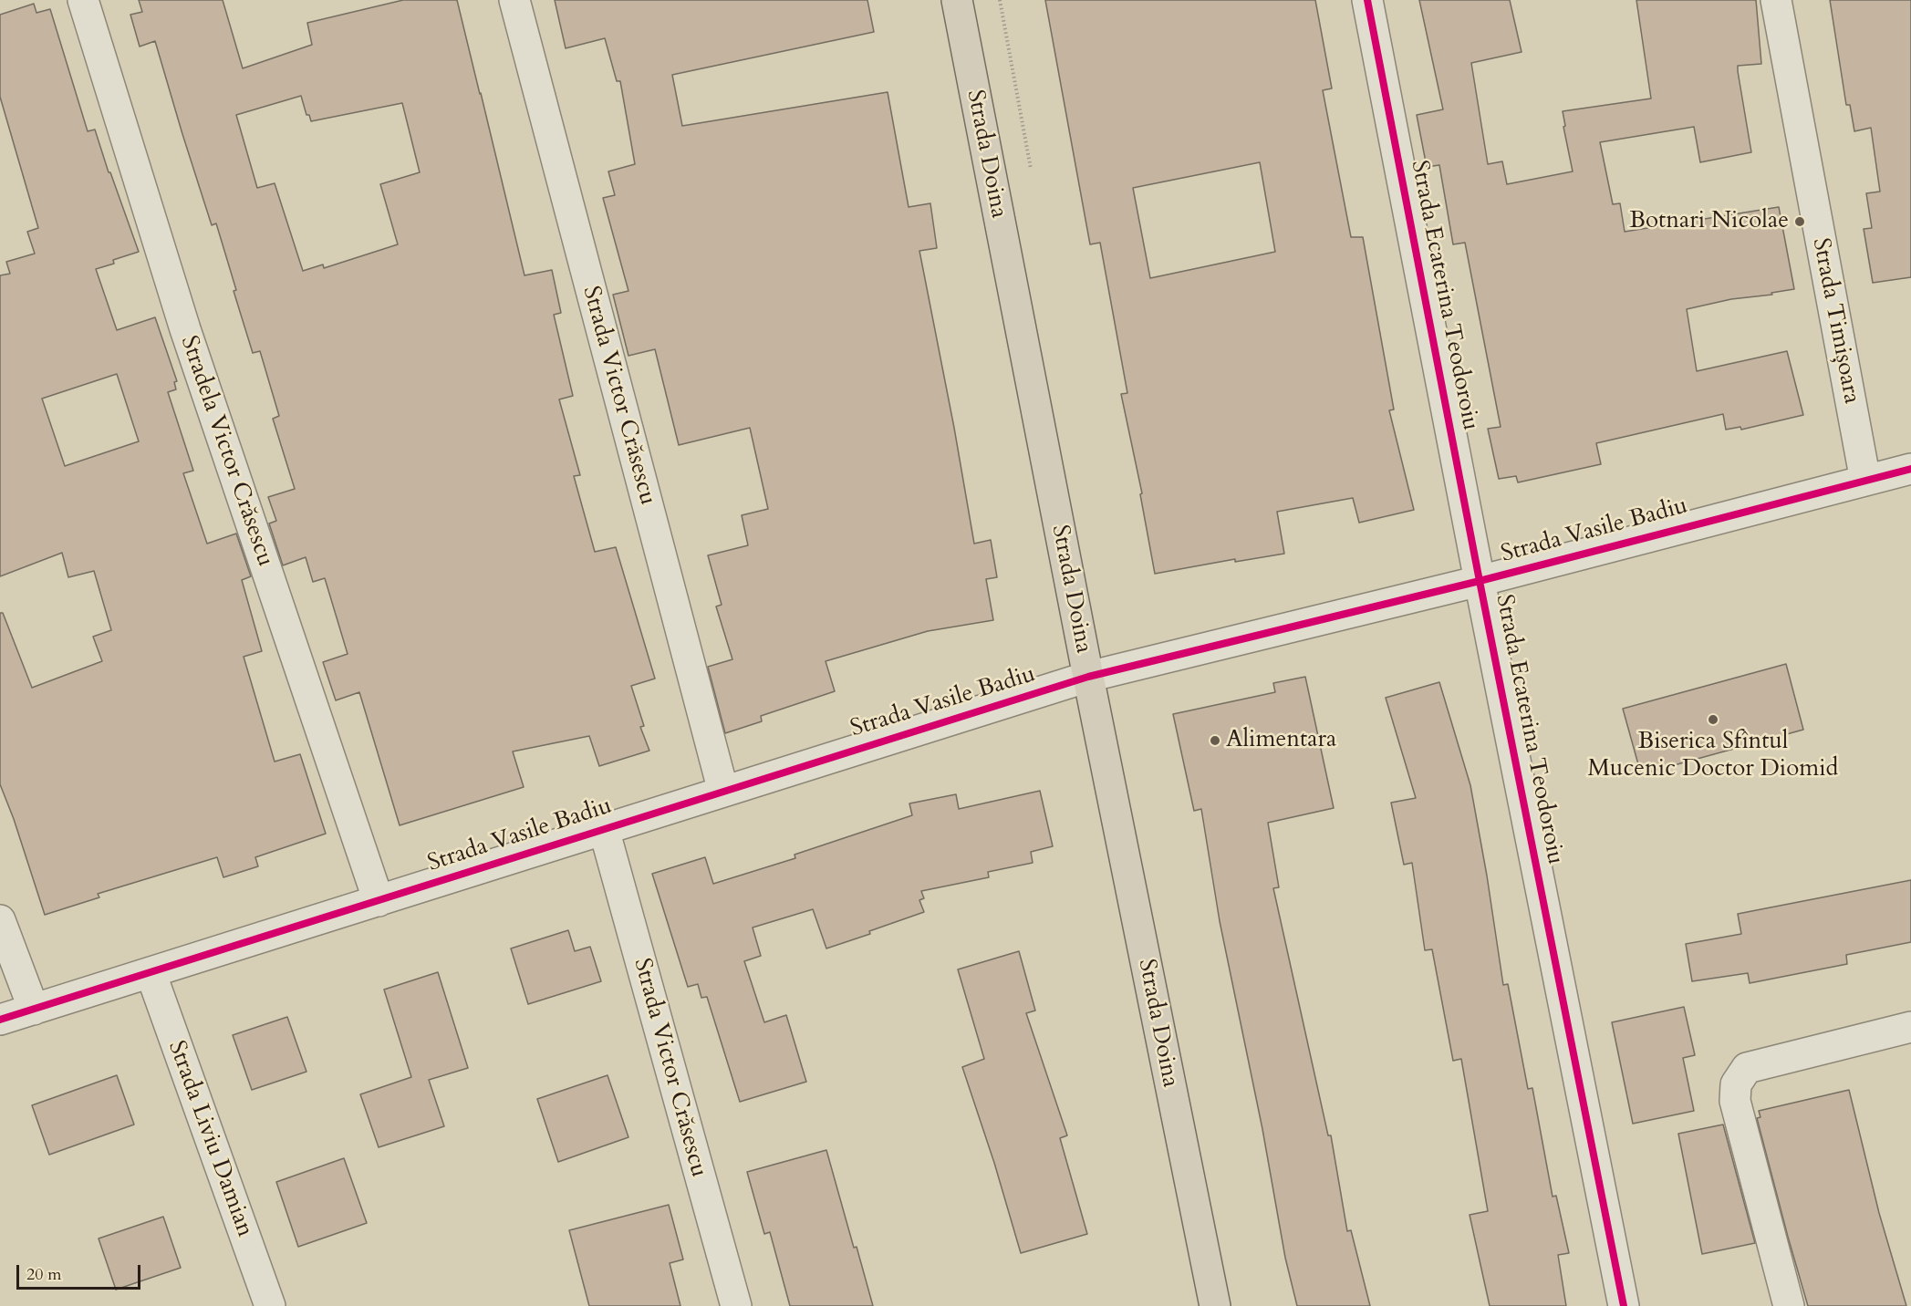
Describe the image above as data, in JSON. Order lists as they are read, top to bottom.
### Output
{
  "streets": {
    "main road": ["Strada Doina"],
    "street": [
      "Strada Ecaterina Teodoroiu",
      "Strada Timișoara",
      "Strada Victor Crăsescu",
      "Stradela Victor Crăsescu",
      "Strada Vasile Badiu",
      "Strada Liviu Damian"
    ]
  },
  "crossings": [
    ["Strada Doina", "Strada Vasile Badiu"],
    ["Strada Ecaterina Teodoroiu", "Strada Vasile Badiu"],
    ["Strada Timișoara", "Strada Vasile Badiu"],
    ["Strada Victor Crăsescu", "Strada Vasile Badiu"],
    ["Stradela Victor Crăsescu", "Strada Vasile Badiu"],
    ["Strada Vasile Badiu", "Strada Liviu Damian"]
  ],
  "places": ["Botnari Nicolae", "Biserica Sfîntul Mucenic Doctor Diomid", "Alimentara"],
  "scale_bar": "20 m"
}
